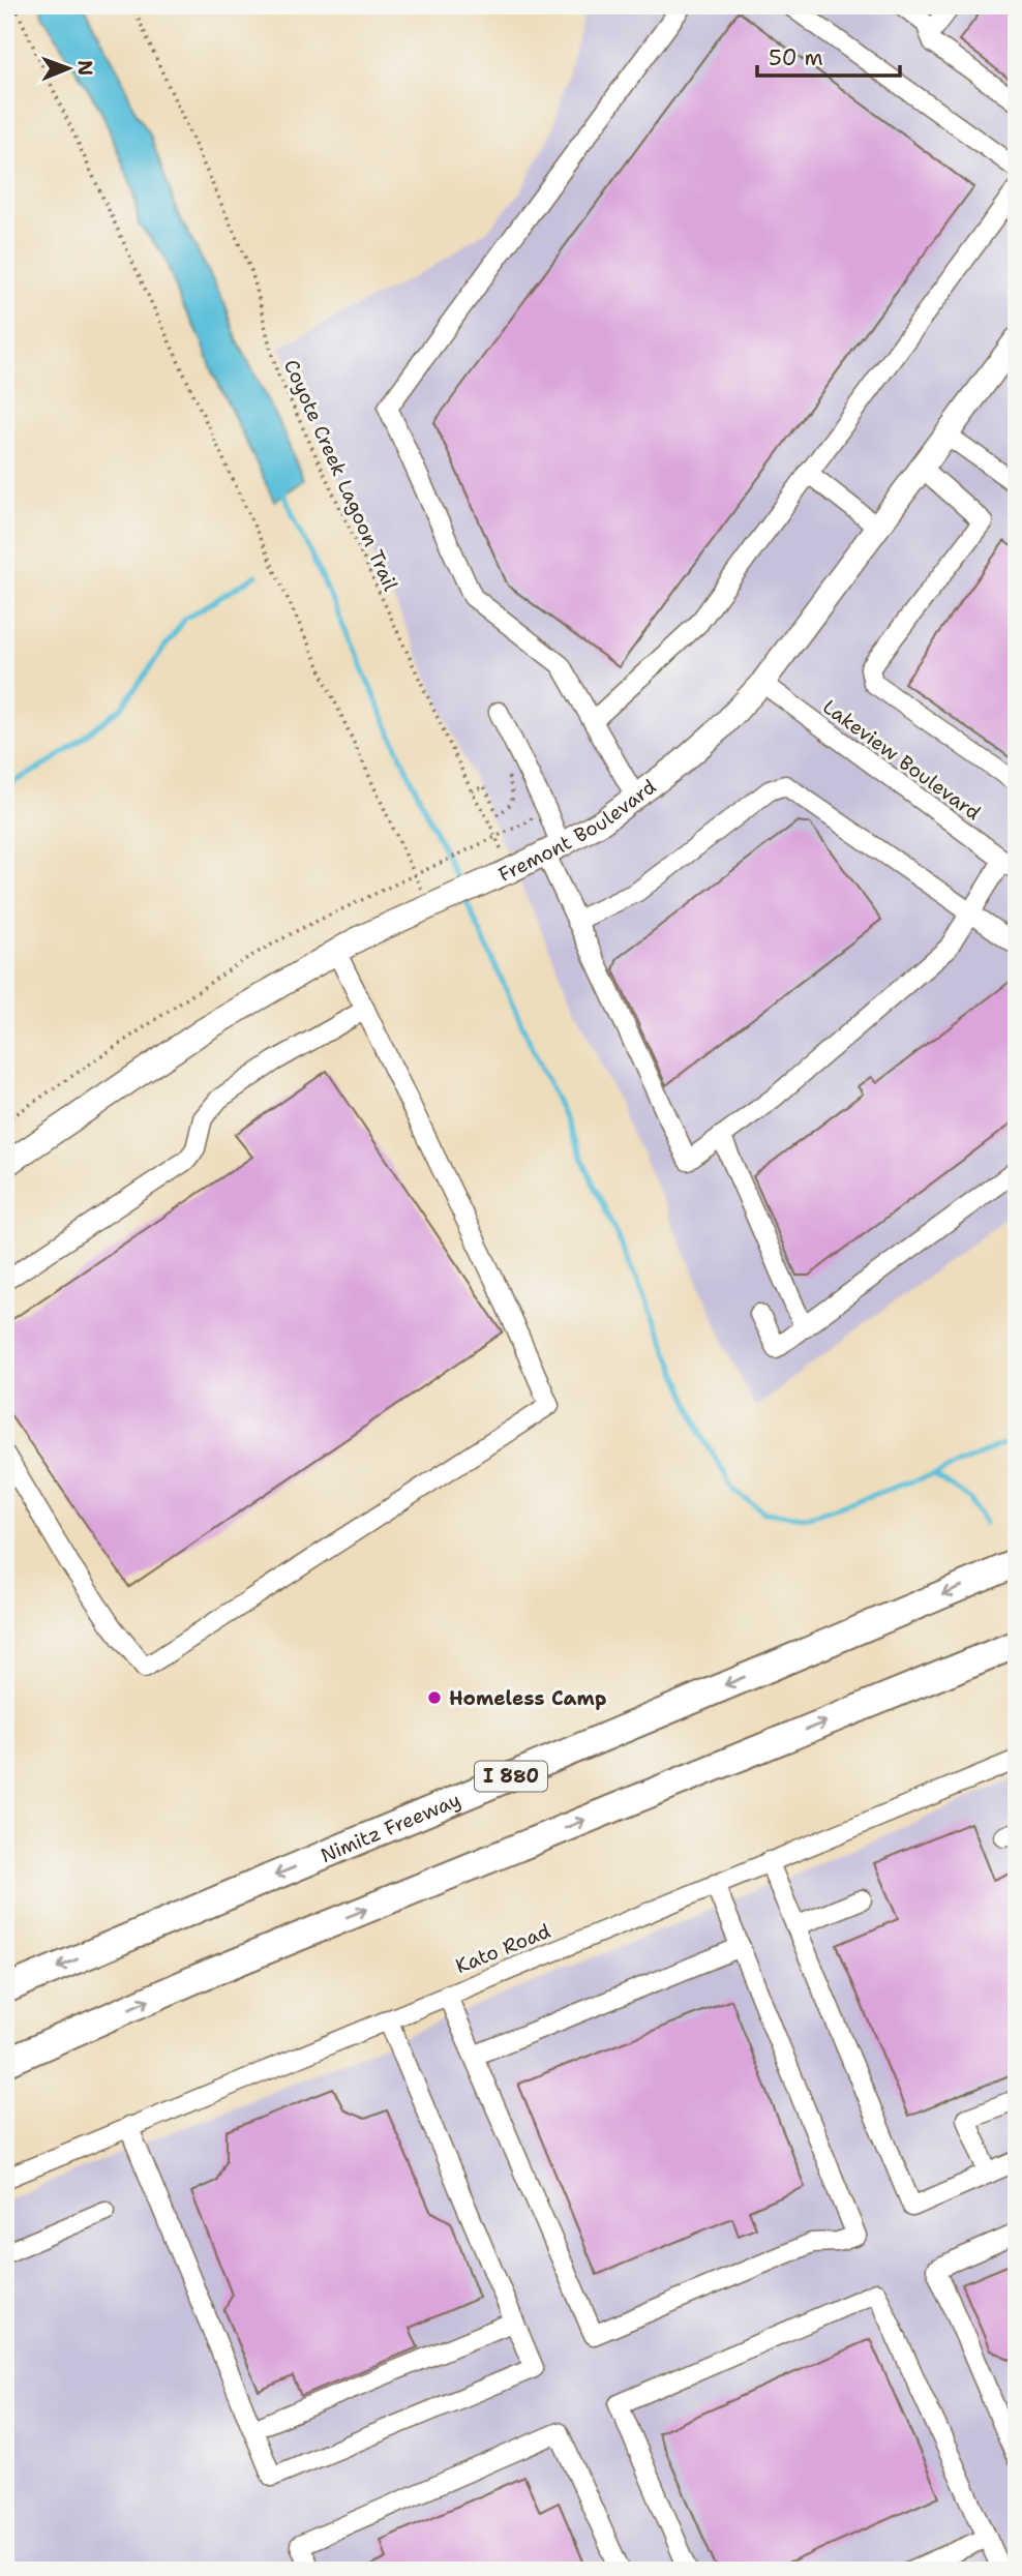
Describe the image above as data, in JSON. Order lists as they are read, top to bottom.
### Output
{
  "streets": {
    "highway": ["I 880", "Nimitz Freeway"],
    "main road": ["Fremont Boulevard"],
    "street": ["Lakeview Boulevard", "Kato Road"],
    "path": ["Coyote Creek Lagoon Trail"]
  },
  "crossings": [
    ["Coyote Creek Lagoon Trail", "Fremont Boulevard"],
    ["Lakeview Boulevard", "Fremont Boulevard"]
  ],
  "places": ["Homeless Camp"],
  "scale_bar": "50 m",
  "north": "right"
}
